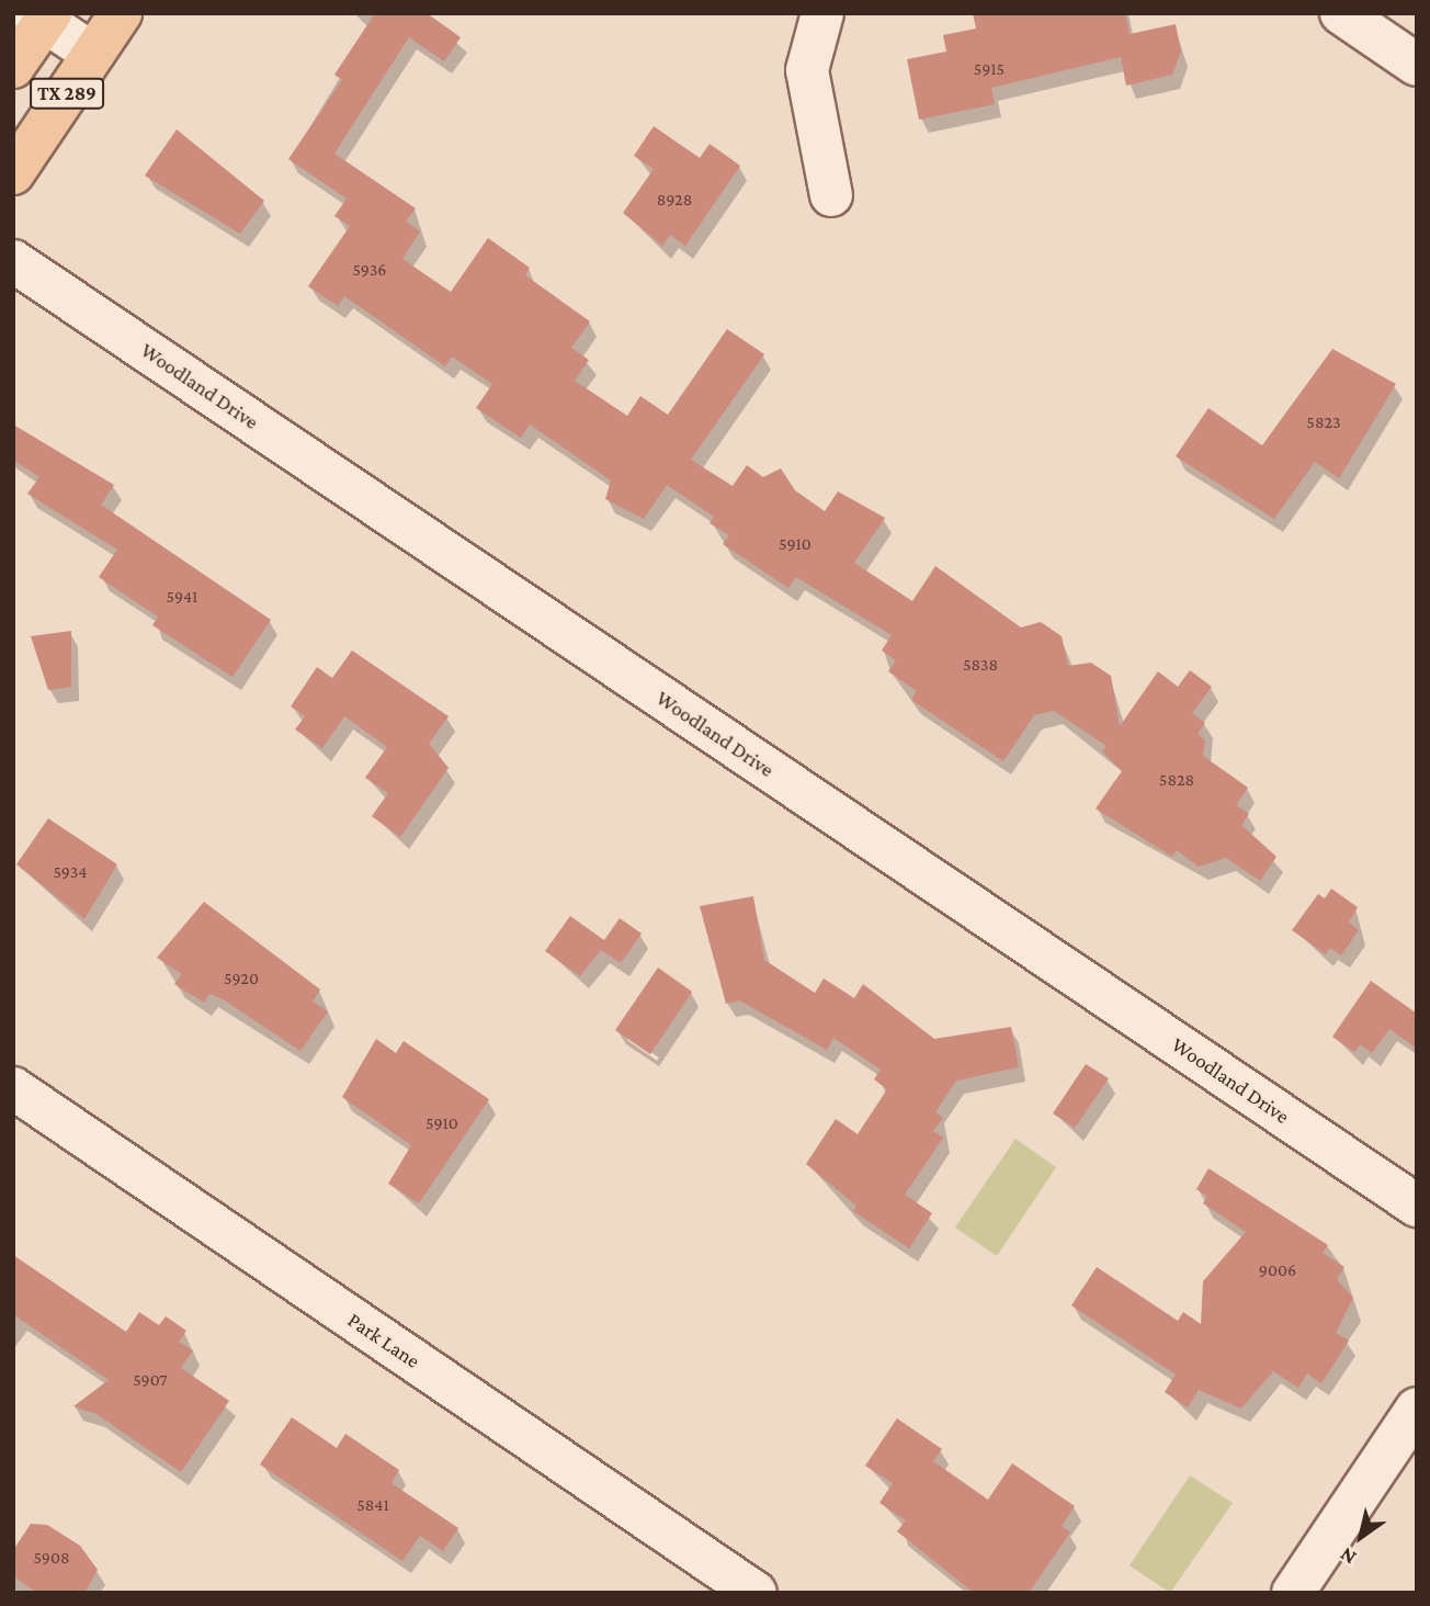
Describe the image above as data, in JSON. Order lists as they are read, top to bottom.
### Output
{
  "streets": {
    "main road": ["TX 289"],
    "street": ["Woodland Drive", "Park Lane"]
  },
  "house_numbers": [
    "5915",
    "8928",
    "5936",
    "5823",
    "5910",
    "5941",
    "5838",
    "5828",
    "5934",
    "5920",
    "5910",
    "9006",
    "5907",
    "5841",
    "5908"
  ],
  "north": "bottom left"
}
